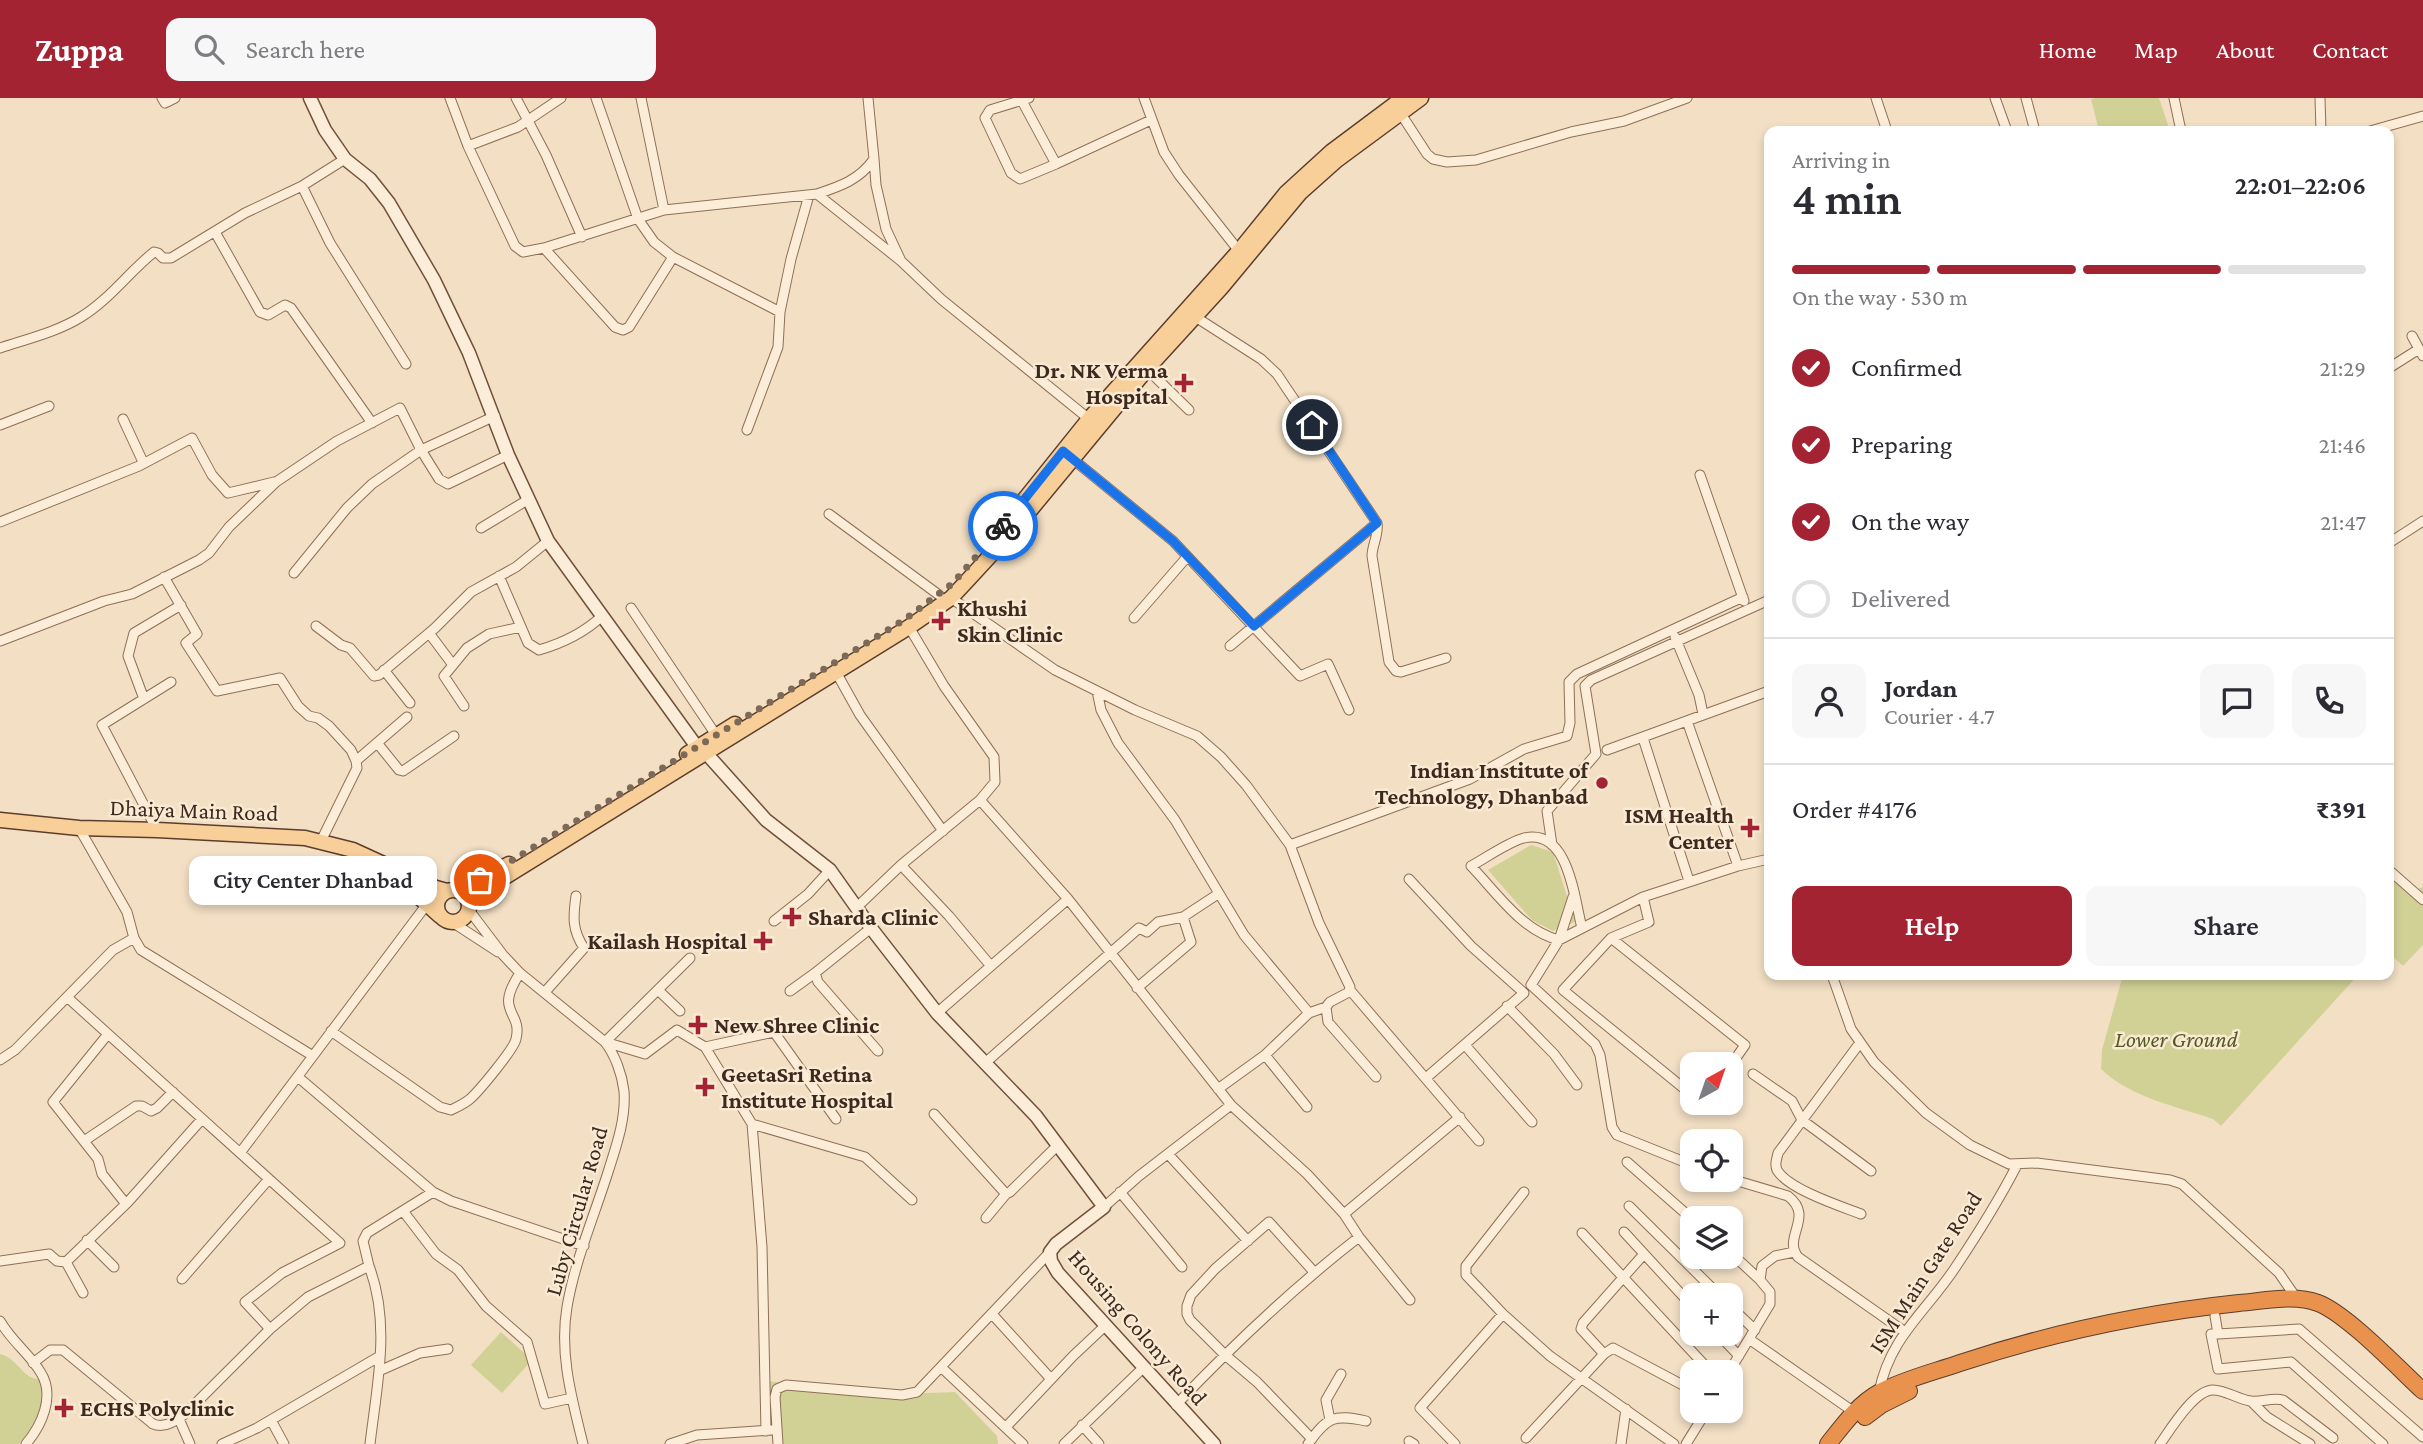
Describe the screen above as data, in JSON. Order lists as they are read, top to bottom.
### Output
{
  "streets": {
    "main road": ["Dhaiya Main Road"],
    "street": ["Luby Circular Road", "ISM Main Gate Road", "Housing Colony Road"]
  },
  "crossings": [
    ["Dhaiya Main Road", "Luby Circular Road"]
  ],
  "parks": ["Lower Ground"],
  "places": {
    "health": [
      "Dr. NK Verma Hospital",
      "Khushi Skin Clinic",
      "ISM Health Center",
      "Sharda Clinic",
      "Kailash Hospital",
      "New Shree Clinic",
      "GeetaSri Retina Institute Hospital",
      "ECHS Polyclinic"
    ],
    "other": ["Indian Institute of Technology, Dhanbad", "City Center Dhanbad"]
  },
  "north": "top right",
  "page": {
    "header": "Zuppa",
    "search": "Search here",
    "nav": [
      "Home",
      "Map",
      "About",
      "Contact"
    ],
    "heading": ["4 min", "Arriving in", "22:01–22:06"],
    "panel": [
      "Jordan",
      "Courier · 4.7",
      "Order #4176",
      "₹391"
    ],
    "bar": "On the way · 530 m",
    "list": [
      ["Confirmed", "21:29"],
      ["Preparing", "21:46"],
      ["On the way", "21:47"],
      "Delivered"
    ],
    "bubble": "City Center Dhanbad",
    "buttons": ["Help", "Share"],
    "map_buttons": ["+", "−"]
  }
}
